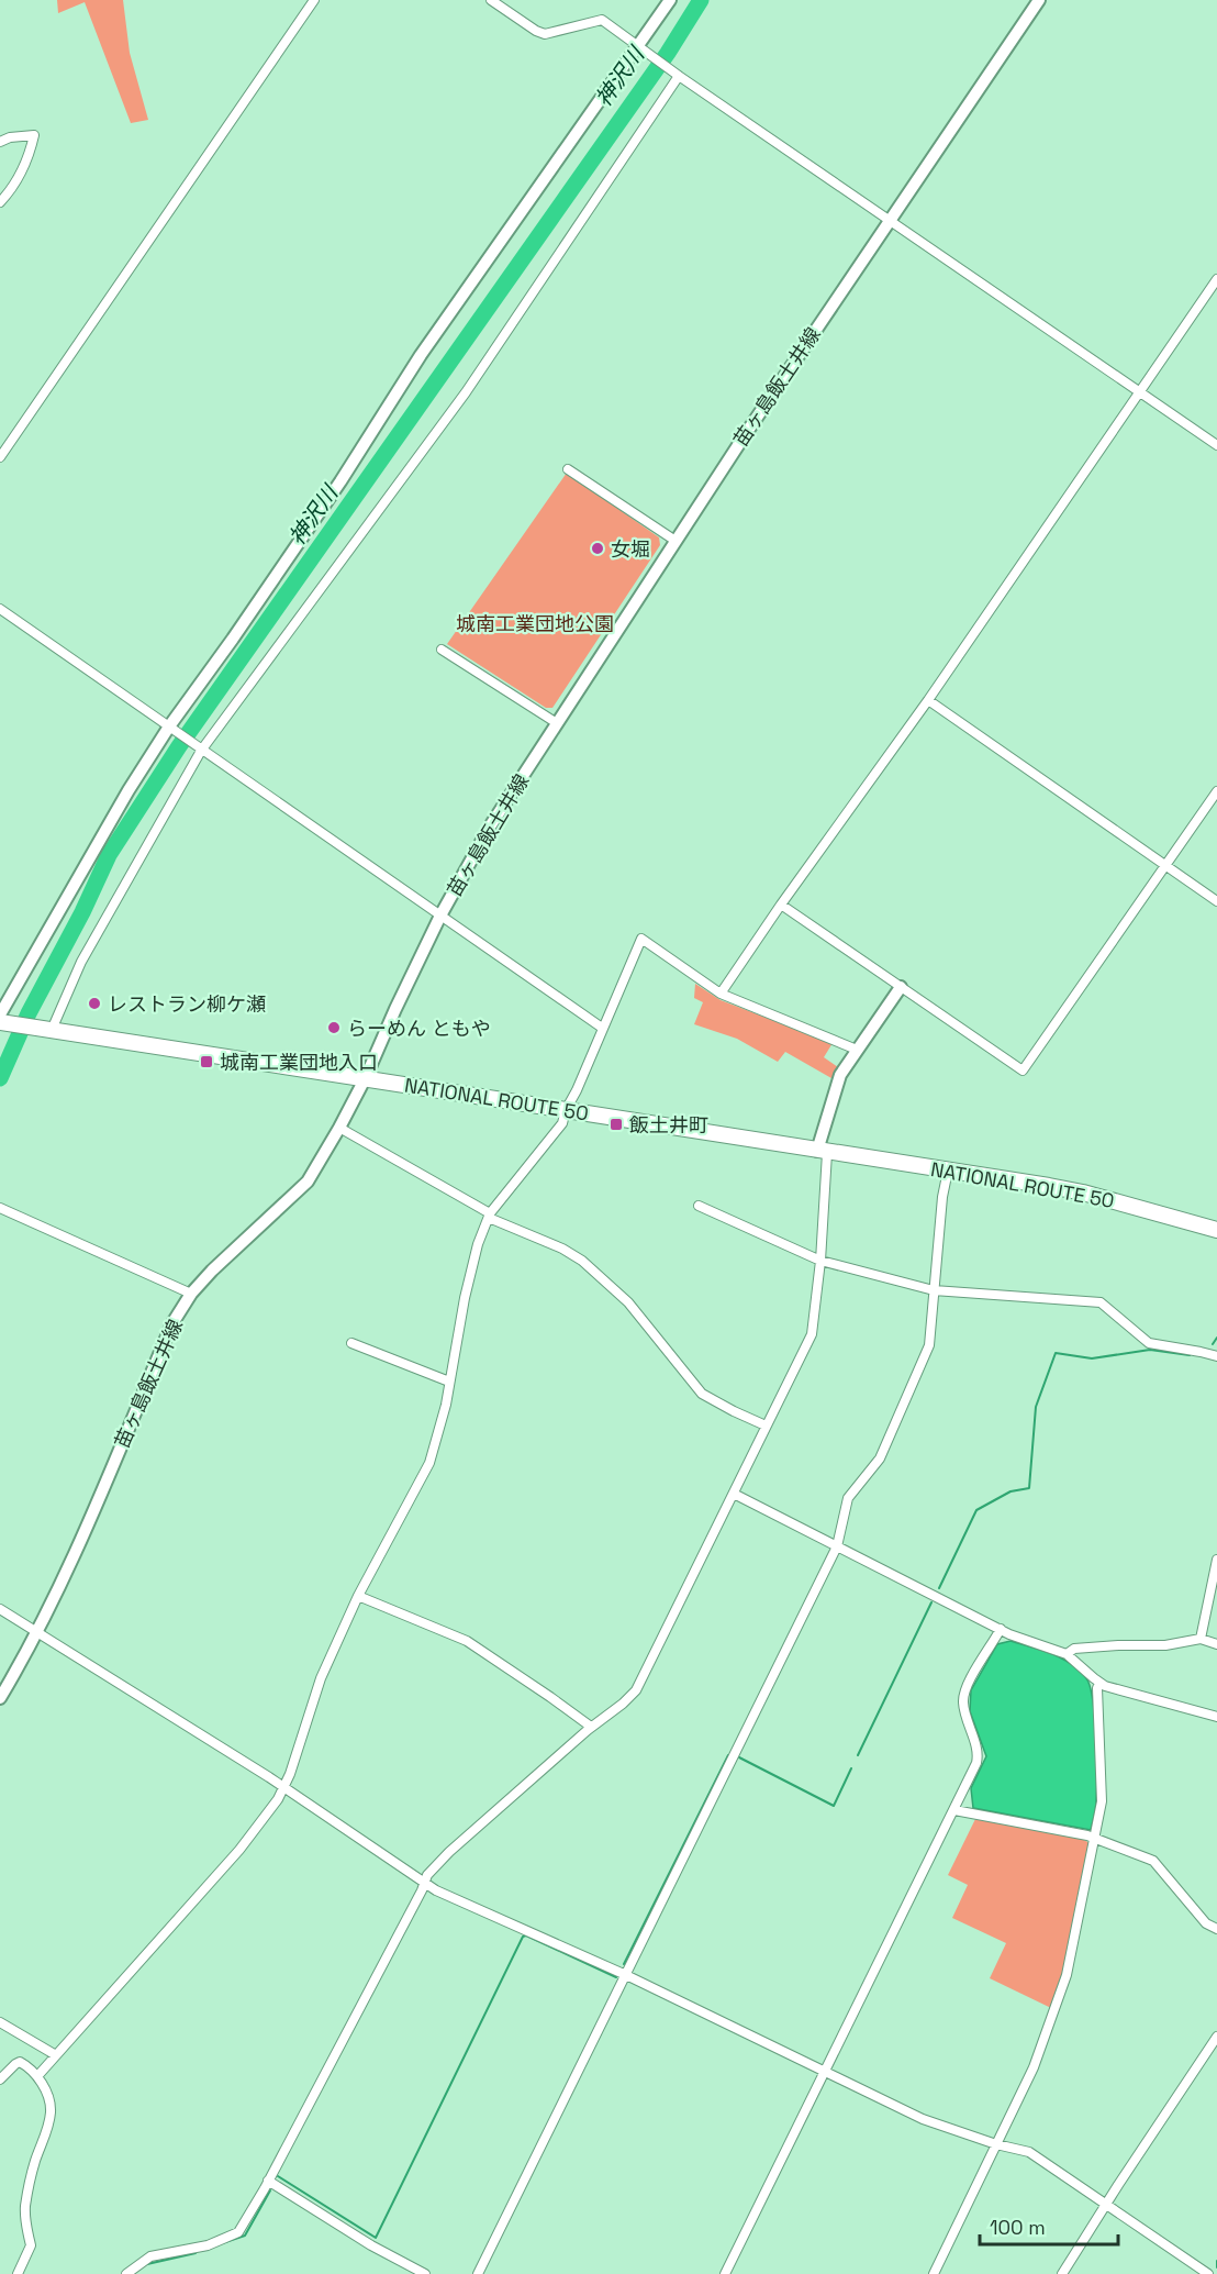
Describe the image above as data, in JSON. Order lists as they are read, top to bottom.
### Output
{
  "streets": {
    "highway": ["NATIONAL ROUTE 50"],
    "main road": ["苗ヶ島飯土井線"]
  },
  "crossings": [
    ["苗ヶ島飯土井線", "NATIONAL ROUTE 50"]
  ],
  "water": ["神沢川"],
  "parks": ["城南工業団地公園"],
  "places": {
    "other": ["女堀", "レストラン柳ケ瀬", "らーめん ともや"],
    "transit": ["城南工業団地入口", "飯土井町"]
  },
  "scale_bar": "100 m"
}
